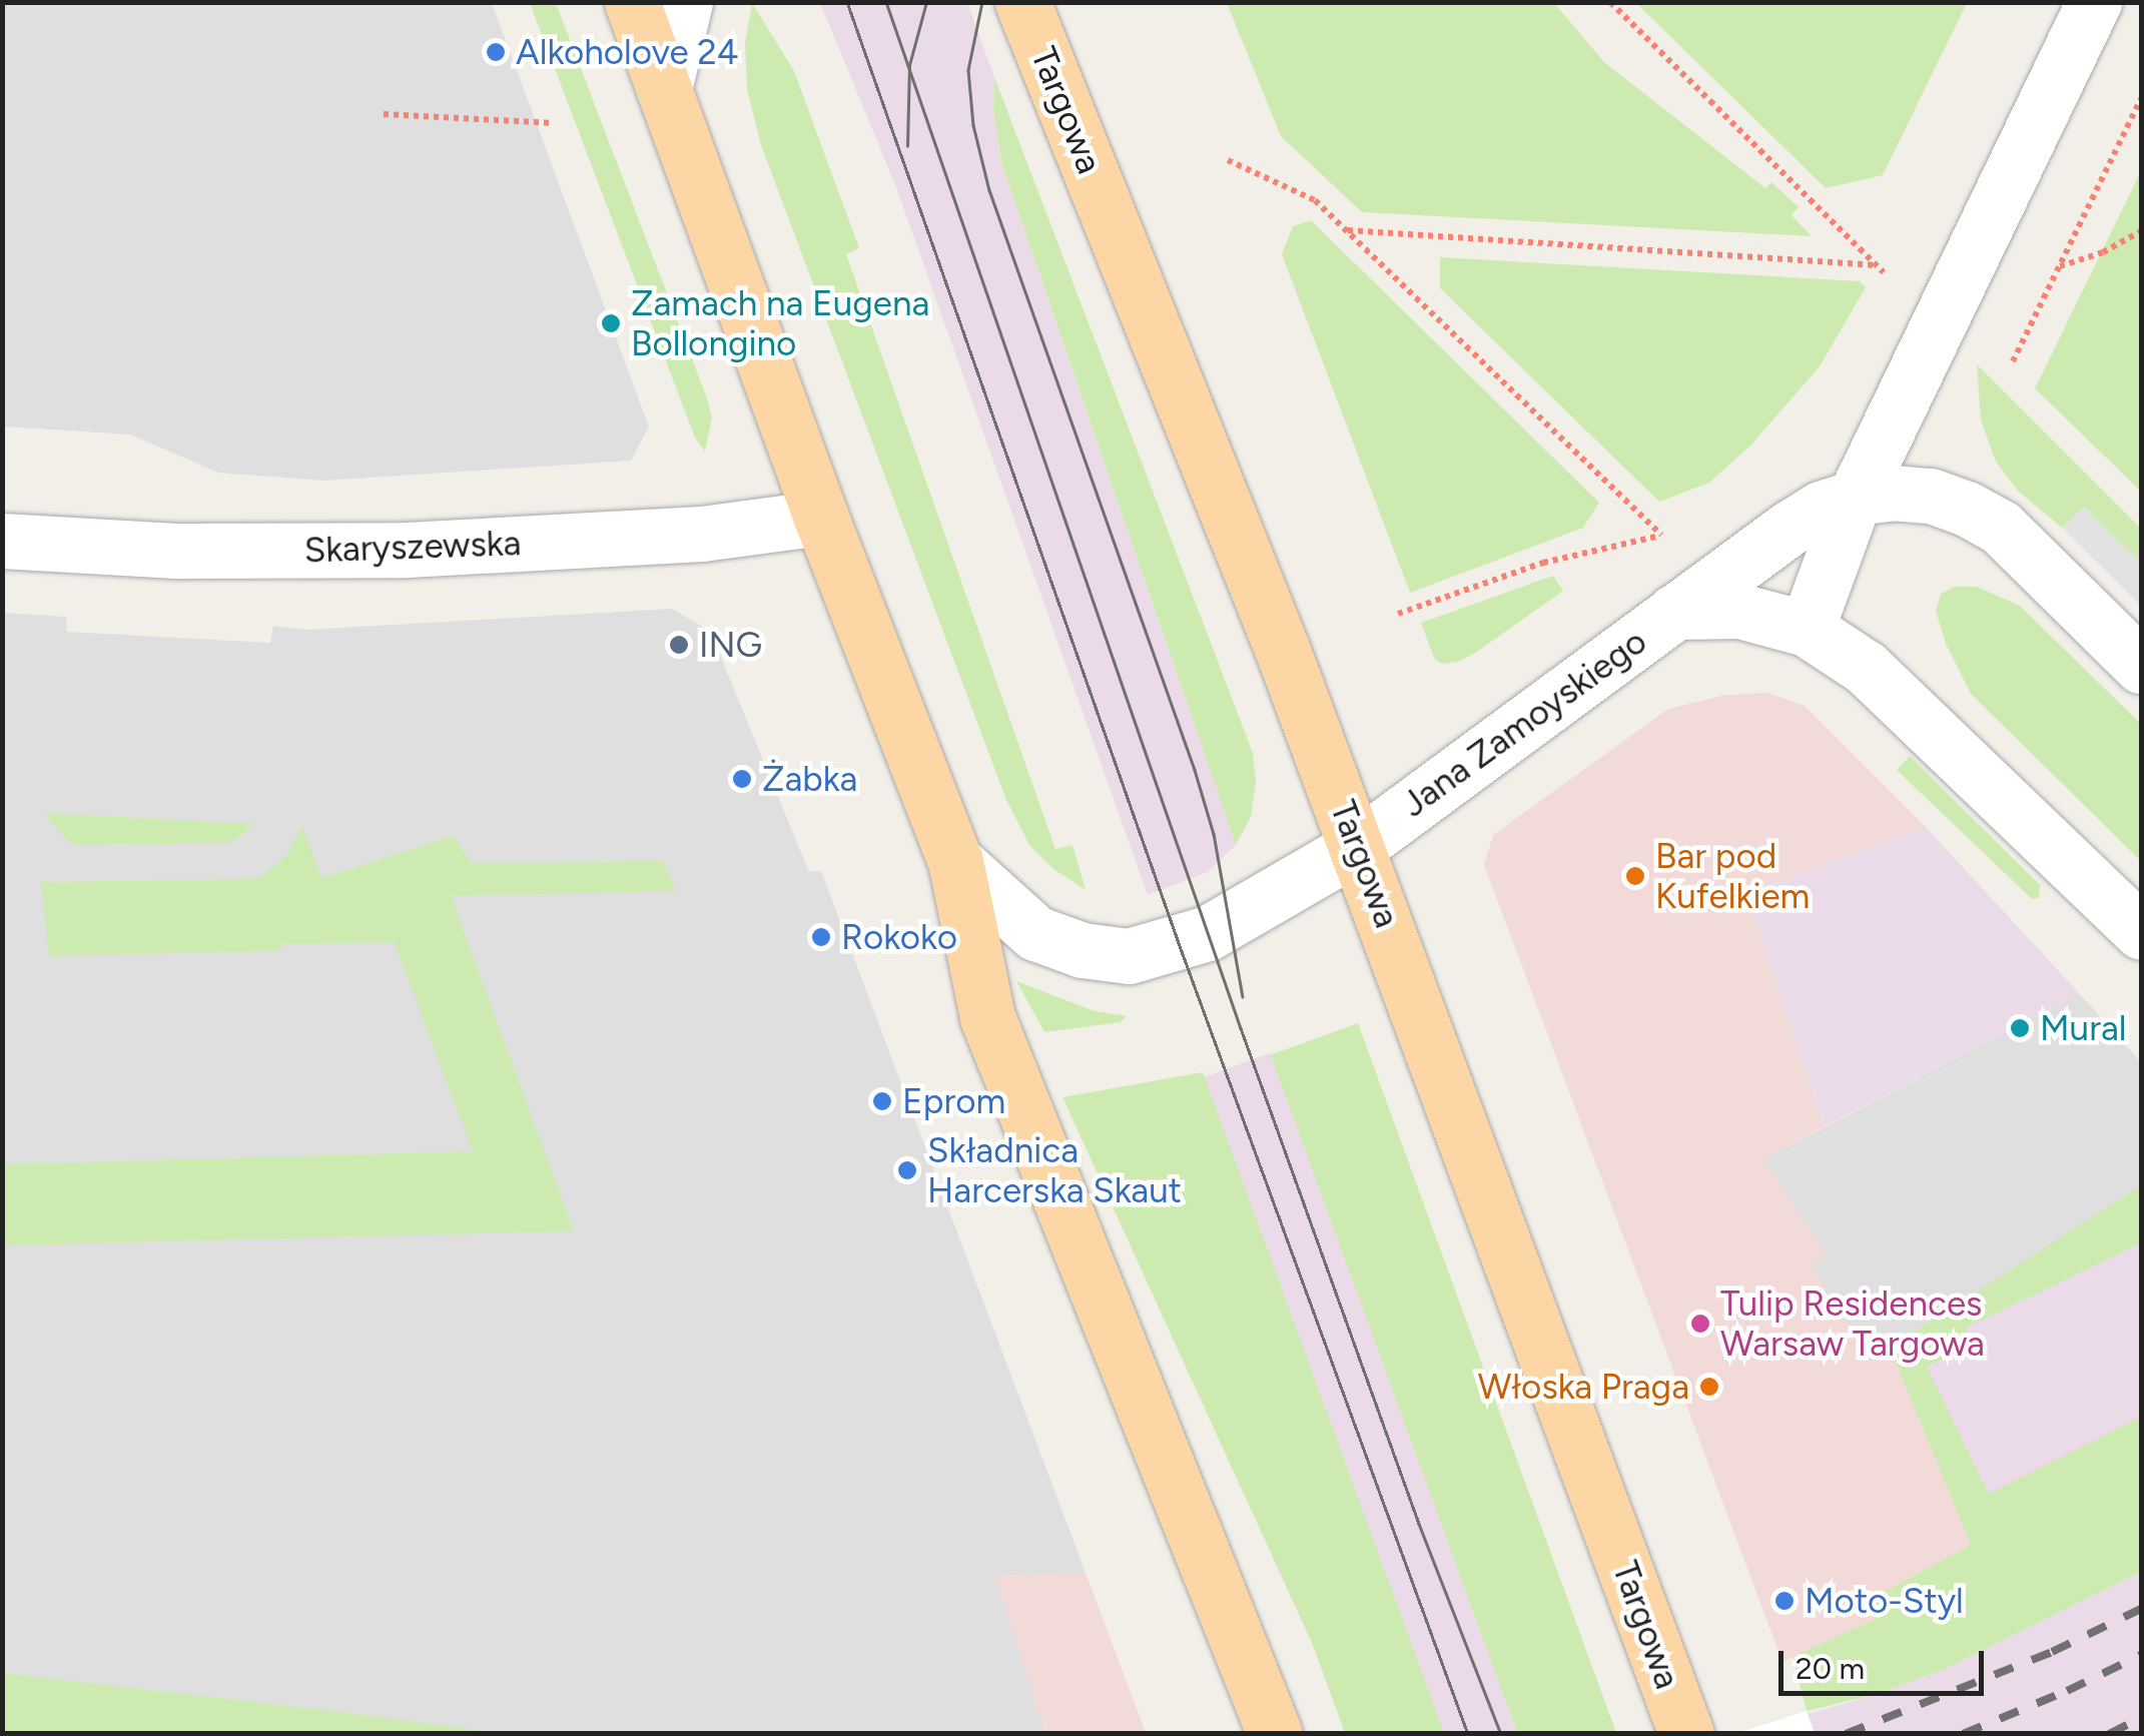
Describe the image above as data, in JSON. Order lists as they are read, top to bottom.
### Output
{
  "streets": {
    "main road": ["Targowa"],
    "street": ["Skaryszewska", "Jana Zamoyskiego"]
  },
  "crossings": [
    ["Targowa", "Jana Zamoyskiego"]
  ],
  "places": [
    "Alkoholove 24",
    "Zamach na Eugena Bollongino",
    "ING",
    "Żabka",
    "Bar pod Kufelkiem",
    "Rokoko",
    "Mural",
    "Eprom",
    "Składnica Harcerska Skaut",
    "Tulip Residences Warsaw Targowa",
    "Włoska Praga",
    "Moto-Styl"
  ],
  "scale_bar": "20 m"
}
